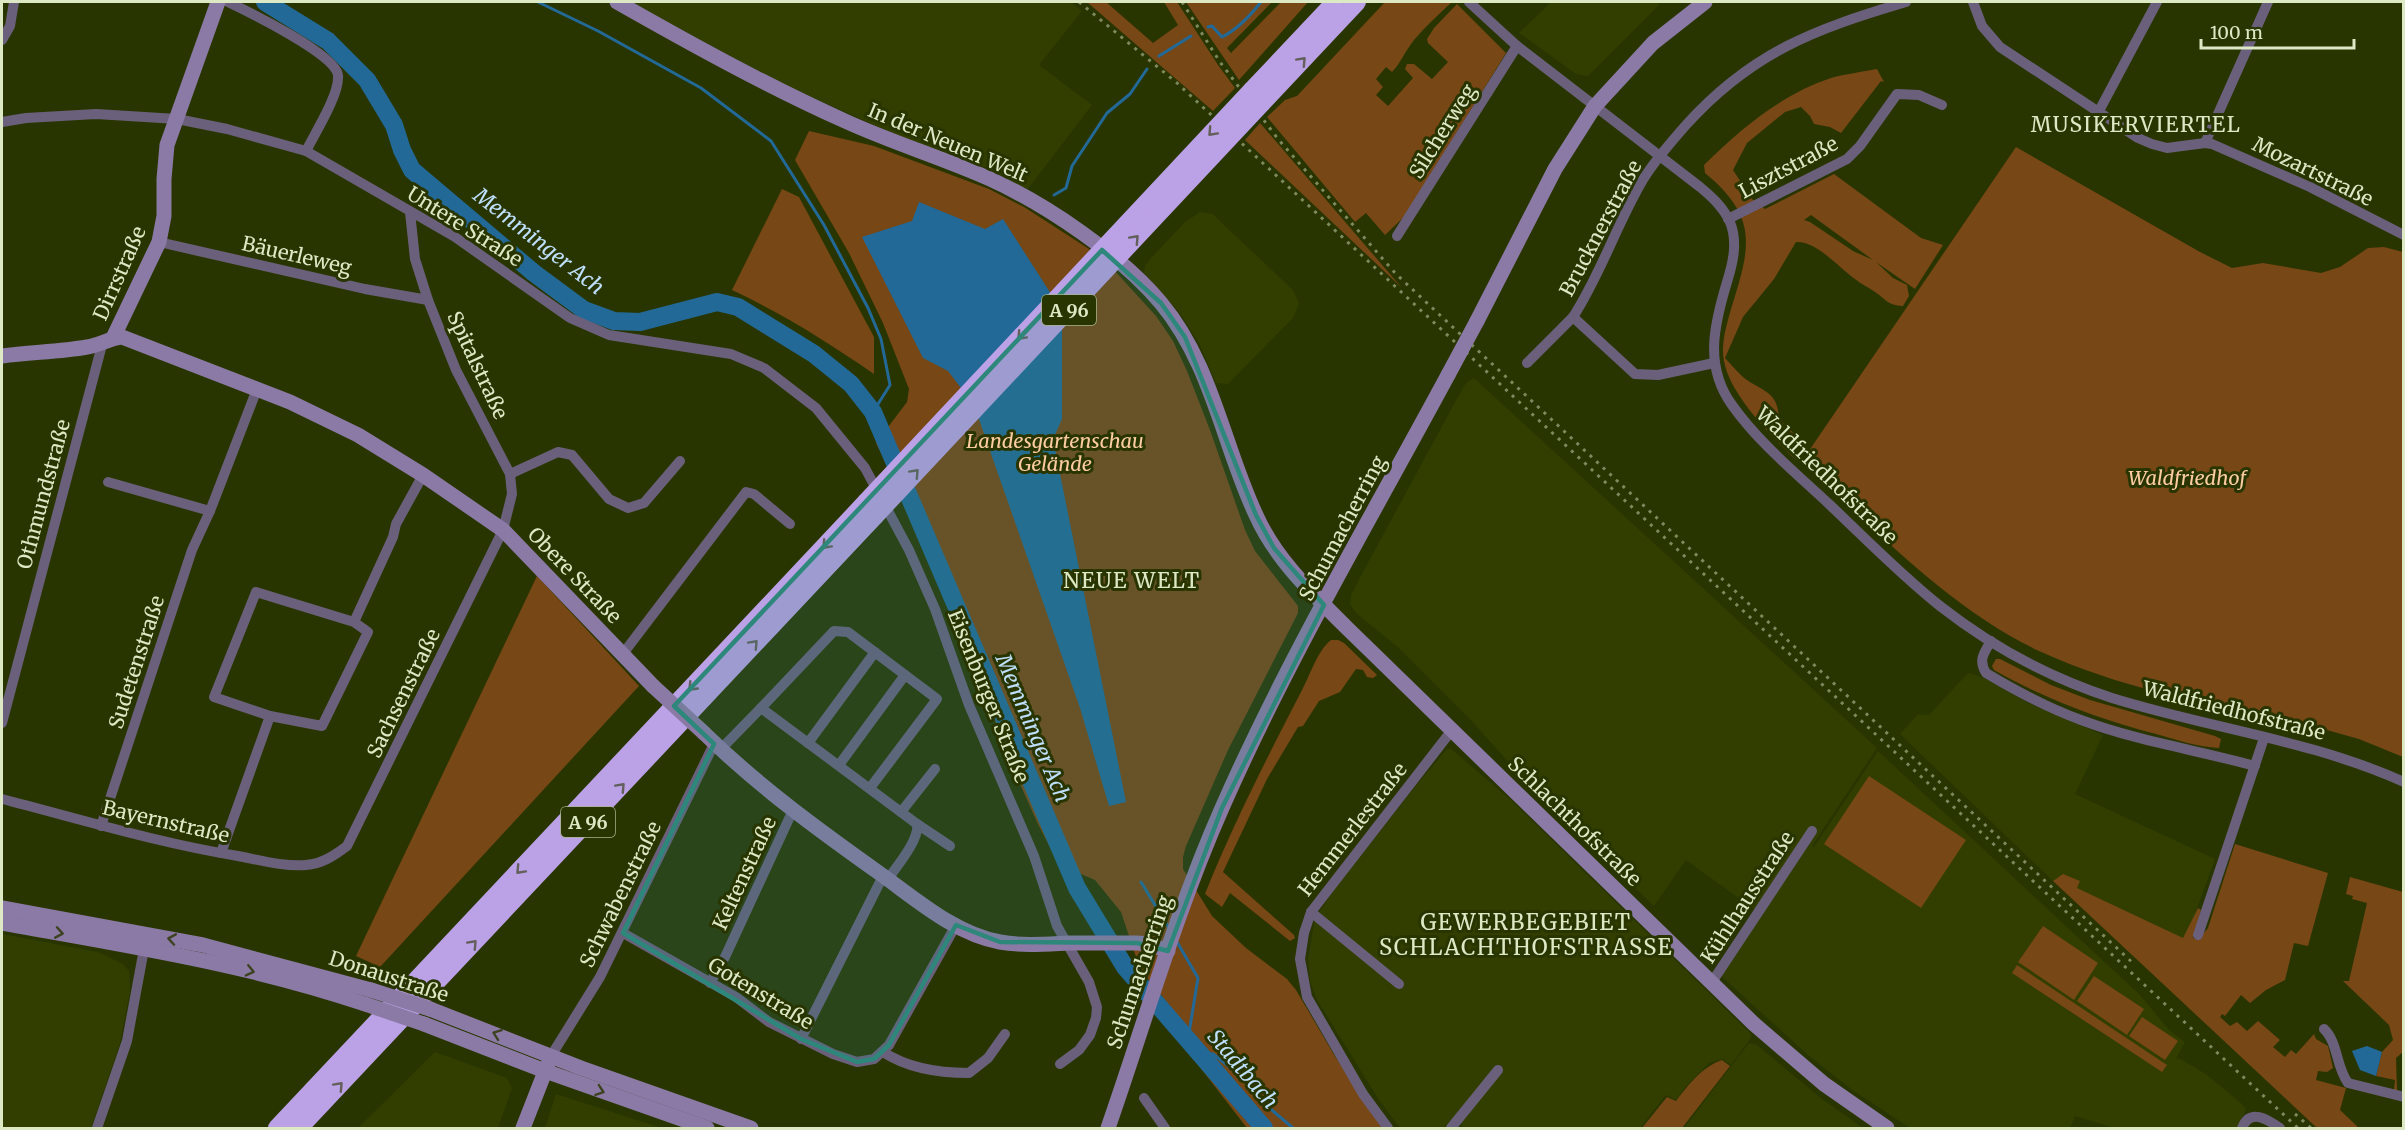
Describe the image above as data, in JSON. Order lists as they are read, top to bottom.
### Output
{
  "streets": {
    "highway": ["A 96"],
    "street": [
      "Silcherweg",
      "In der Neuen Welt",
      "Lisztstraße",
      "Mozartstraße",
      "Untere Straße",
      "Brucknerstraße",
      "Bäuerleweg",
      "Dirrstraße",
      "Spitalstraße",
      "Waldfriedhofstraße",
      "Othmundstraße",
      "Schumacherring",
      "Obere Straße",
      "Sudetenstraße",
      "Sachsenstraße",
      "Eisenburger Straße",
      "Bayernstraße",
      "Schlachthofstraße",
      "Hemmerlestraße",
      "Keltenstraße",
      "Schwabenstraße",
      "Kühlhausstraße",
      "Donaustraße",
      "Gotenstraße"
    ]
  },
  "crossings": [
    ["Silcherweg", "Waldfriedhofstraße"],
    ["In der Neuen Welt", "Schumacherring"],
    ["In der Neuen Welt", "Schlachthofstraße"],
    ["Lisztstraße", "Waldfriedhofstraße"],
    ["Untere Straße", "Dirrstraße"],
    ["Untere Straße", "Spitalstraße"],
    ["Untere Straße", "Eisenburger Straße"],
    ["Brucknerstraße", "Waldfriedhofstraße"],
    ["Bäuerleweg", "Dirrstraße"],
    ["Bäuerleweg", "Spitalstraße"],
    ["Dirrstraße", "Othmundstraße"],
    ["Dirrstraße", "Obere Straße"],
    ["Spitalstraße", "Obere Straße"],
    ["Spitalstraße", "Sachsenstraße"],
    ["Waldfriedhofstraße", "Schumacherring"],
    ["Othmundstraße", "Obere Straße"],
    ["Schumacherring", "Obere Straße"],
    ["Schumacherring", "Schlachthofstraße"],
    ["Obere Straße", "Sudetenstraße"],
    ["Obere Straße", "Sachsenstraße"],
    ["Obere Straße", "Eisenburger Straße"],
    ["Obere Straße", "Keltenstraße"],
    ["Obere Straße", "Schwabenstraße"],
    ["Sudetenstraße", "Bayernstraße"],
    ["Sachsenstraße", "Bayernstraße"],
    ["Schlachthofstraße", "Hemmerlestraße"],
    ["Schlachthofstraße", "Kühlhausstraße"],
    ["Keltenstraße", "Gotenstraße"],
    ["Schwabenstraße", "Donaustraße"],
    ["Schwabenstraße", "Gotenstraße"]
  ],
  "districts": ["MUSIKERVIERTEL", "NEUE WELT", "GEWERBEGEBIET SCHLACHTHOFSTRASSE"],
  "water": ["Memminger Ach", "Stadtbach"],
  "parks": ["Landesgartenschau Gelände", "Waldfriedhof"],
  "scale_bar": "100 m"
}
